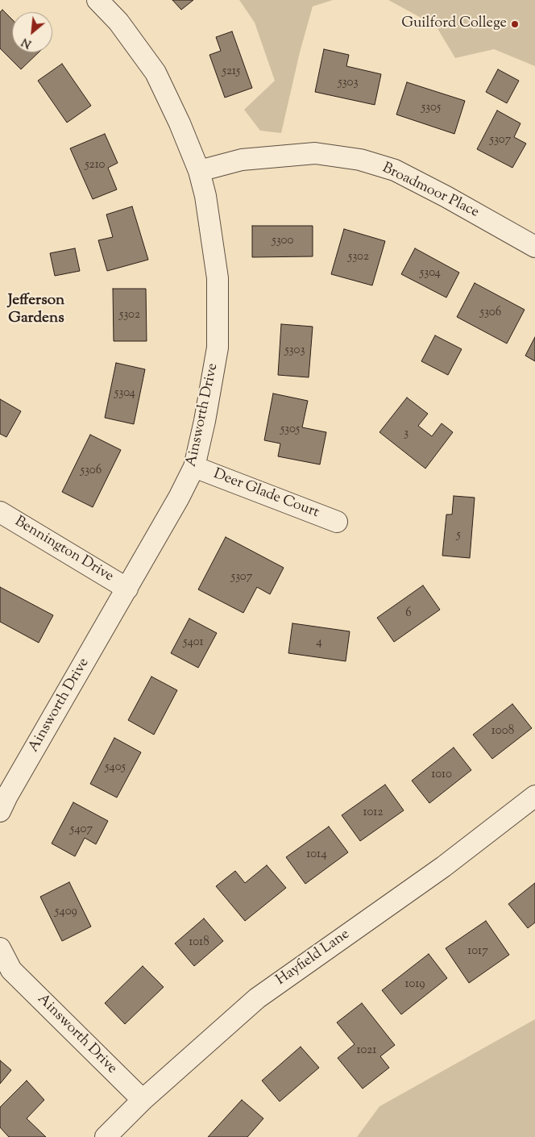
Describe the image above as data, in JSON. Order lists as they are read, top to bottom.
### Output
{
  "streets": {
    "street": [
      "Broadmoor Place",
      "Ainsworth Drive",
      "Deer Glade Court",
      "Bennington Drive",
      "Hayfield Lane"
    ]
  },
  "crossings": [
    ["Broadmoor Place", "Ainsworth Drive"],
    ["Ainsworth Drive", "Deer Glade Court"],
    ["Ainsworth Drive", "Bennington Drive"],
    ["Ainsworth Drive", "Hayfield Lane"]
  ],
  "districts": ["Jefferson Gardens"],
  "places": ["Guilford College"],
  "house_numbers": [
    "5215",
    "5303",
    "5305",
    "5307",
    "5210",
    "5300",
    "5302",
    "5304",
    "5306",
    "5302",
    "5303",
    "5304",
    "5305",
    "3",
    "5306",
    "5",
    "5307",
    "6",
    "5401",
    "4",
    "1008",
    "5405",
    "1010",
    "1012",
    "5407",
    "1014",
    "5409",
    "1018",
    "1017",
    "1019",
    "1021"
  ],
  "north": "bottom left"
}
